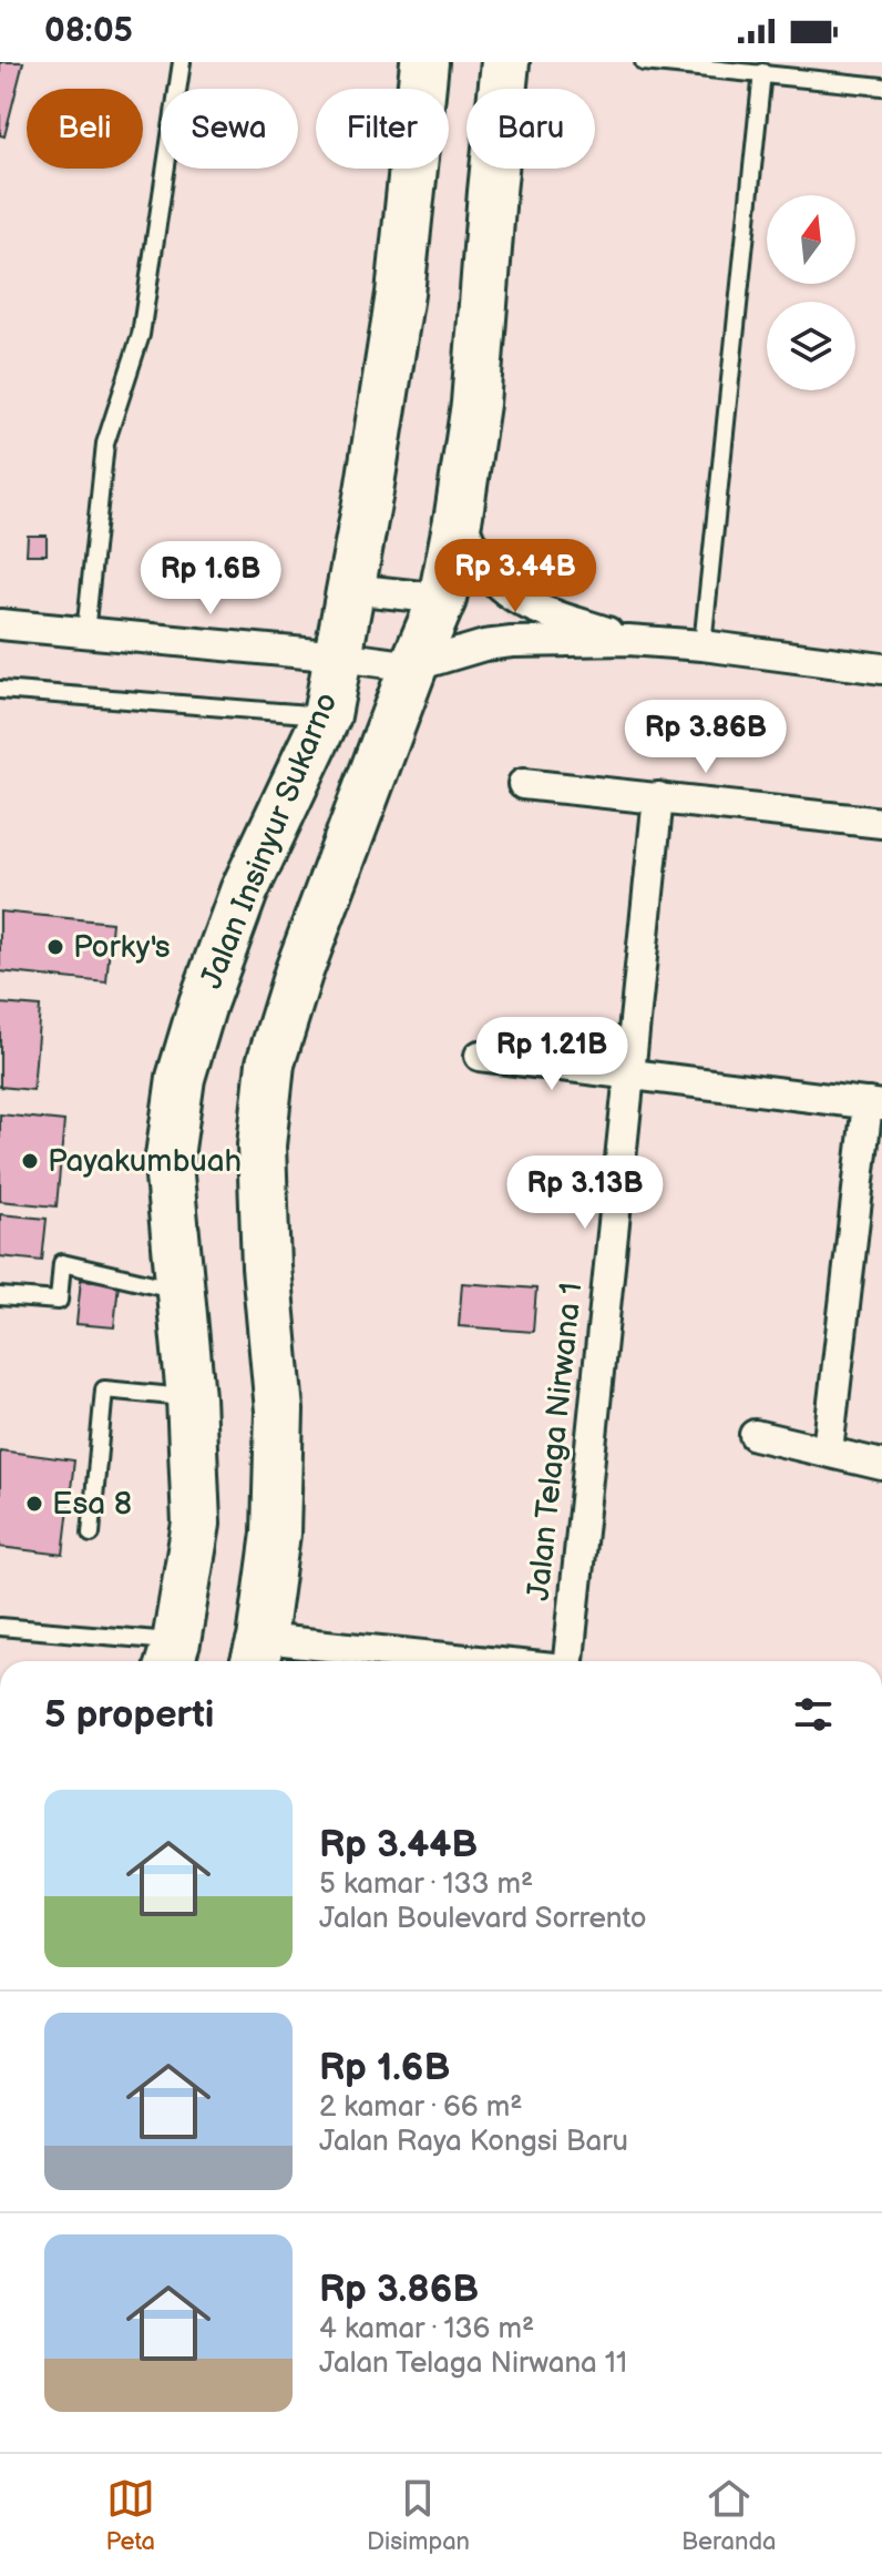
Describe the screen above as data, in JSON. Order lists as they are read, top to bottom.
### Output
{
  "streets": {
    "main road": ["Jalan Insinyur Sukarno"],
    "street": ["Jalan Telaga Nirwana 1"]
  },
  "places": ["Porky's", "Payakumbuah", "Esa 8"],
  "north": "top",
  "page": {
    "status": "08:05",
    "chip": [
      "Beli",
      "Sewa",
      "Filter",
      "Baru"
    ],
    "price": [
      "Rp 3.44B",
      "Rp 1.6B",
      "Rp 3.86B",
      "Rp 1.21B",
      "Rp 3.13B"
    ],
    "heading": "5 properti",
    "list": [
      {
        "name": "Rp 3.44B",
        "note": "5 kamar · 133 m² · Jalan Boulevard Sorrento"
      },
      {
        "name": "Rp 1.6B",
        "note": "2 kamar · 66 m² · Jalan Raya Kongsi Baru"
      },
      {
        "name": "Rp 3.86B",
        "note": "4 kamar · 136 m² · Jalan Telaga Nirwana 11"
      }
    ],
    "tabs": ["Peta", "Disimpan", "Beranda"]
  }
}
